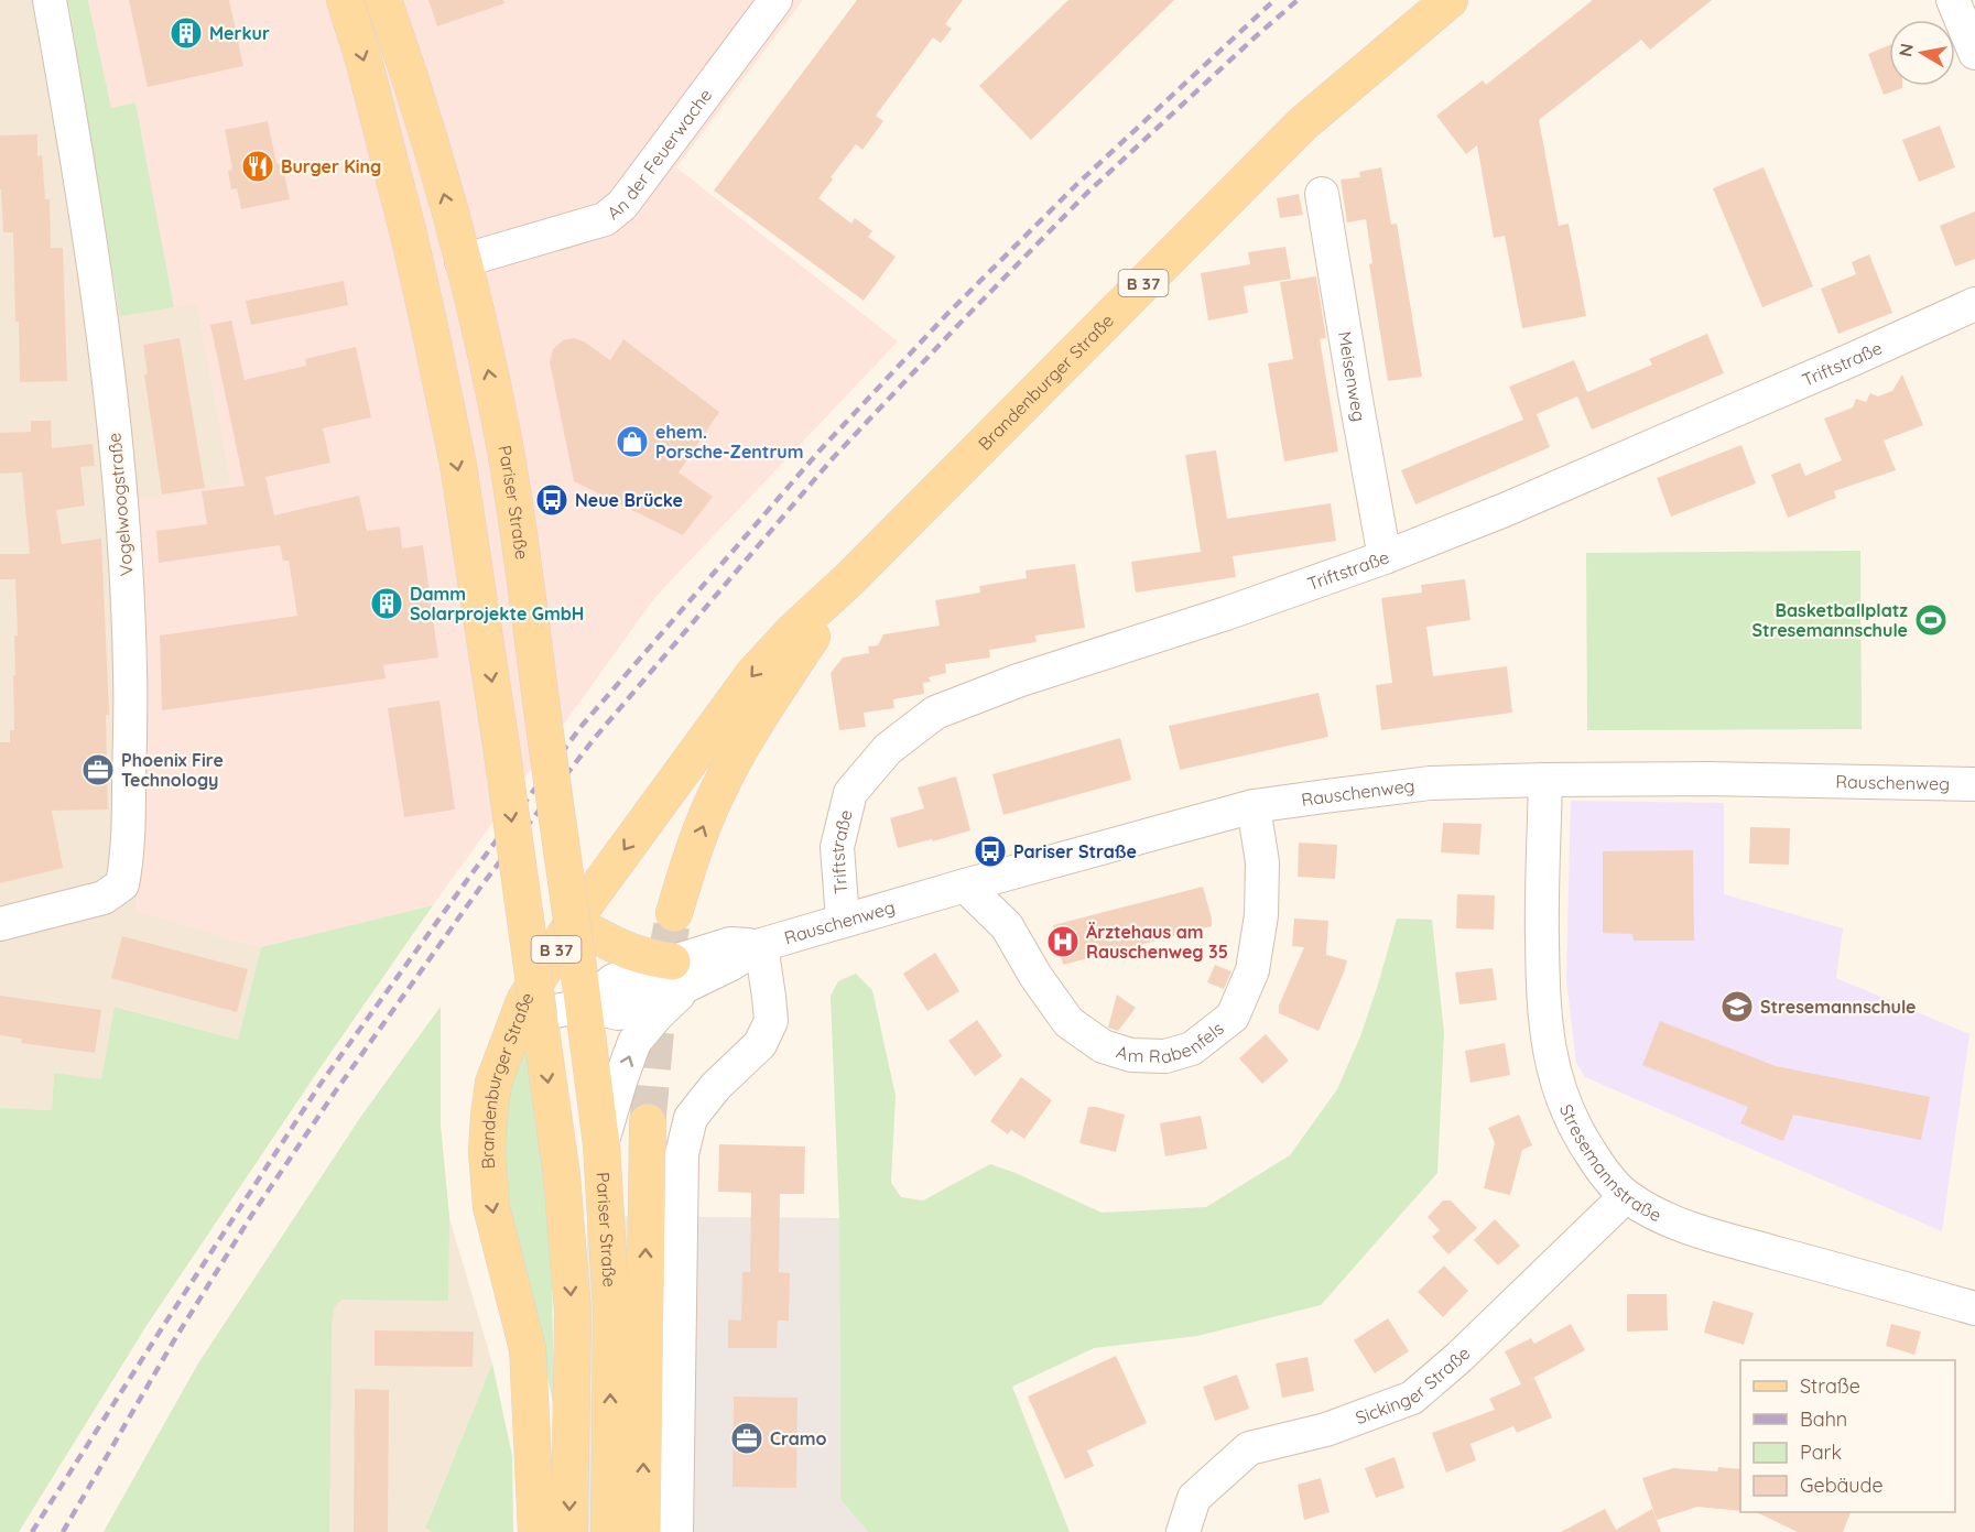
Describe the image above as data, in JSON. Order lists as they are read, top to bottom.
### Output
{
  "streets": {
    "main road": ["B 37", "Brandenburger Straße", "Pariser Straße"],
    "street": [
      "An der Feuerwache",
      "Triftstraße",
      "Meisenweg",
      "Vogelwoogstraße",
      "Rauschenweg",
      "Am Rabenfels",
      "Stresemannstraße",
      "Sickinger Straße"
    ]
  },
  "crossings": [
    ["An der Feuerwache", "Pariser Straße"],
    ["Triftstraße", "Meisenweg"],
    ["Triftstraße", "Rauschenweg"],
    ["Pariser Straße", "Rauschenweg"],
    ["Rauschenweg", "Am Rabenfels"],
    ["Rauschenweg", "Stresemannstraße"],
    ["Stresemannstraße", "Sickinger Straße"]
  ],
  "places": {
    "building": ["Merkur", "Damm Solarprojekte GmbH"],
    "restaurant": ["Burger King"],
    "shop": ["ehem. Porsche-Zentrum"],
    "bus stop": ["Neue Brücke", "Pariser Straße"],
    "sports": ["Basketballplatz Stresemannschule"],
    "office": ["Phoenix Fire Technology", "Cramo"],
    "hospital": ["Ärztehaus am Rauschenweg 35"],
    "school or university": ["Stresemannschule"]
  },
  "legend": [
    "Straße",
    "Bahn",
    "Park",
    "Gebäude"
  ],
  "north": "left"
}
